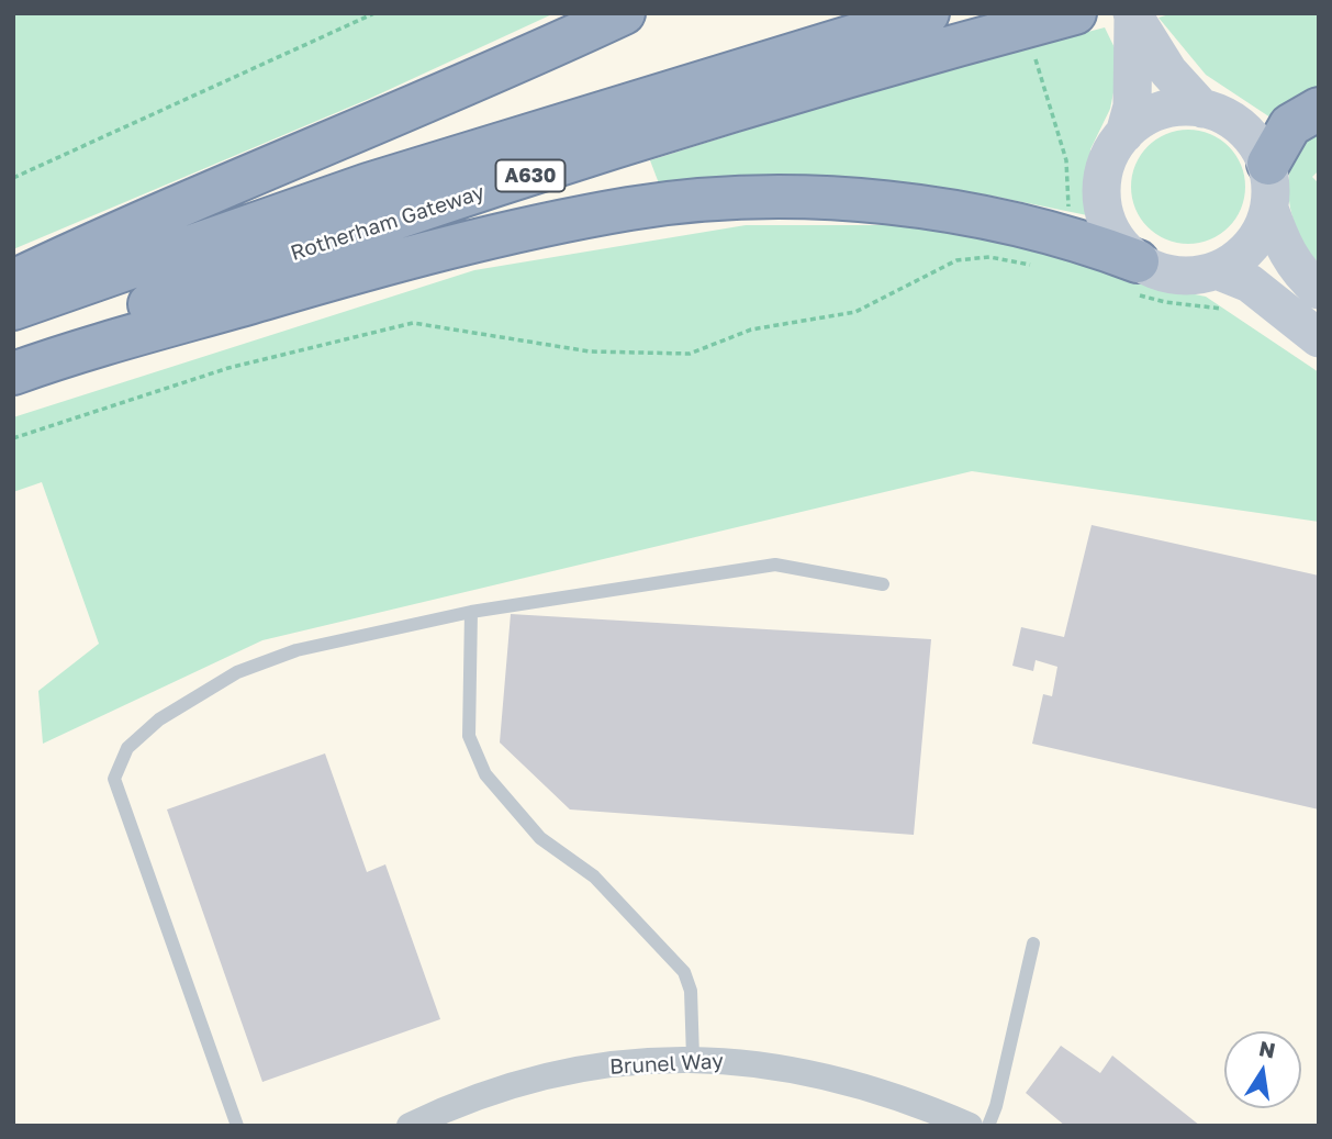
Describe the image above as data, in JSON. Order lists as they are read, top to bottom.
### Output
{
  "streets": {
    "highway": ["A630", "Rotherham Gateway"],
    "street": ["Brunel Way"]
  },
  "north": "top"
}
